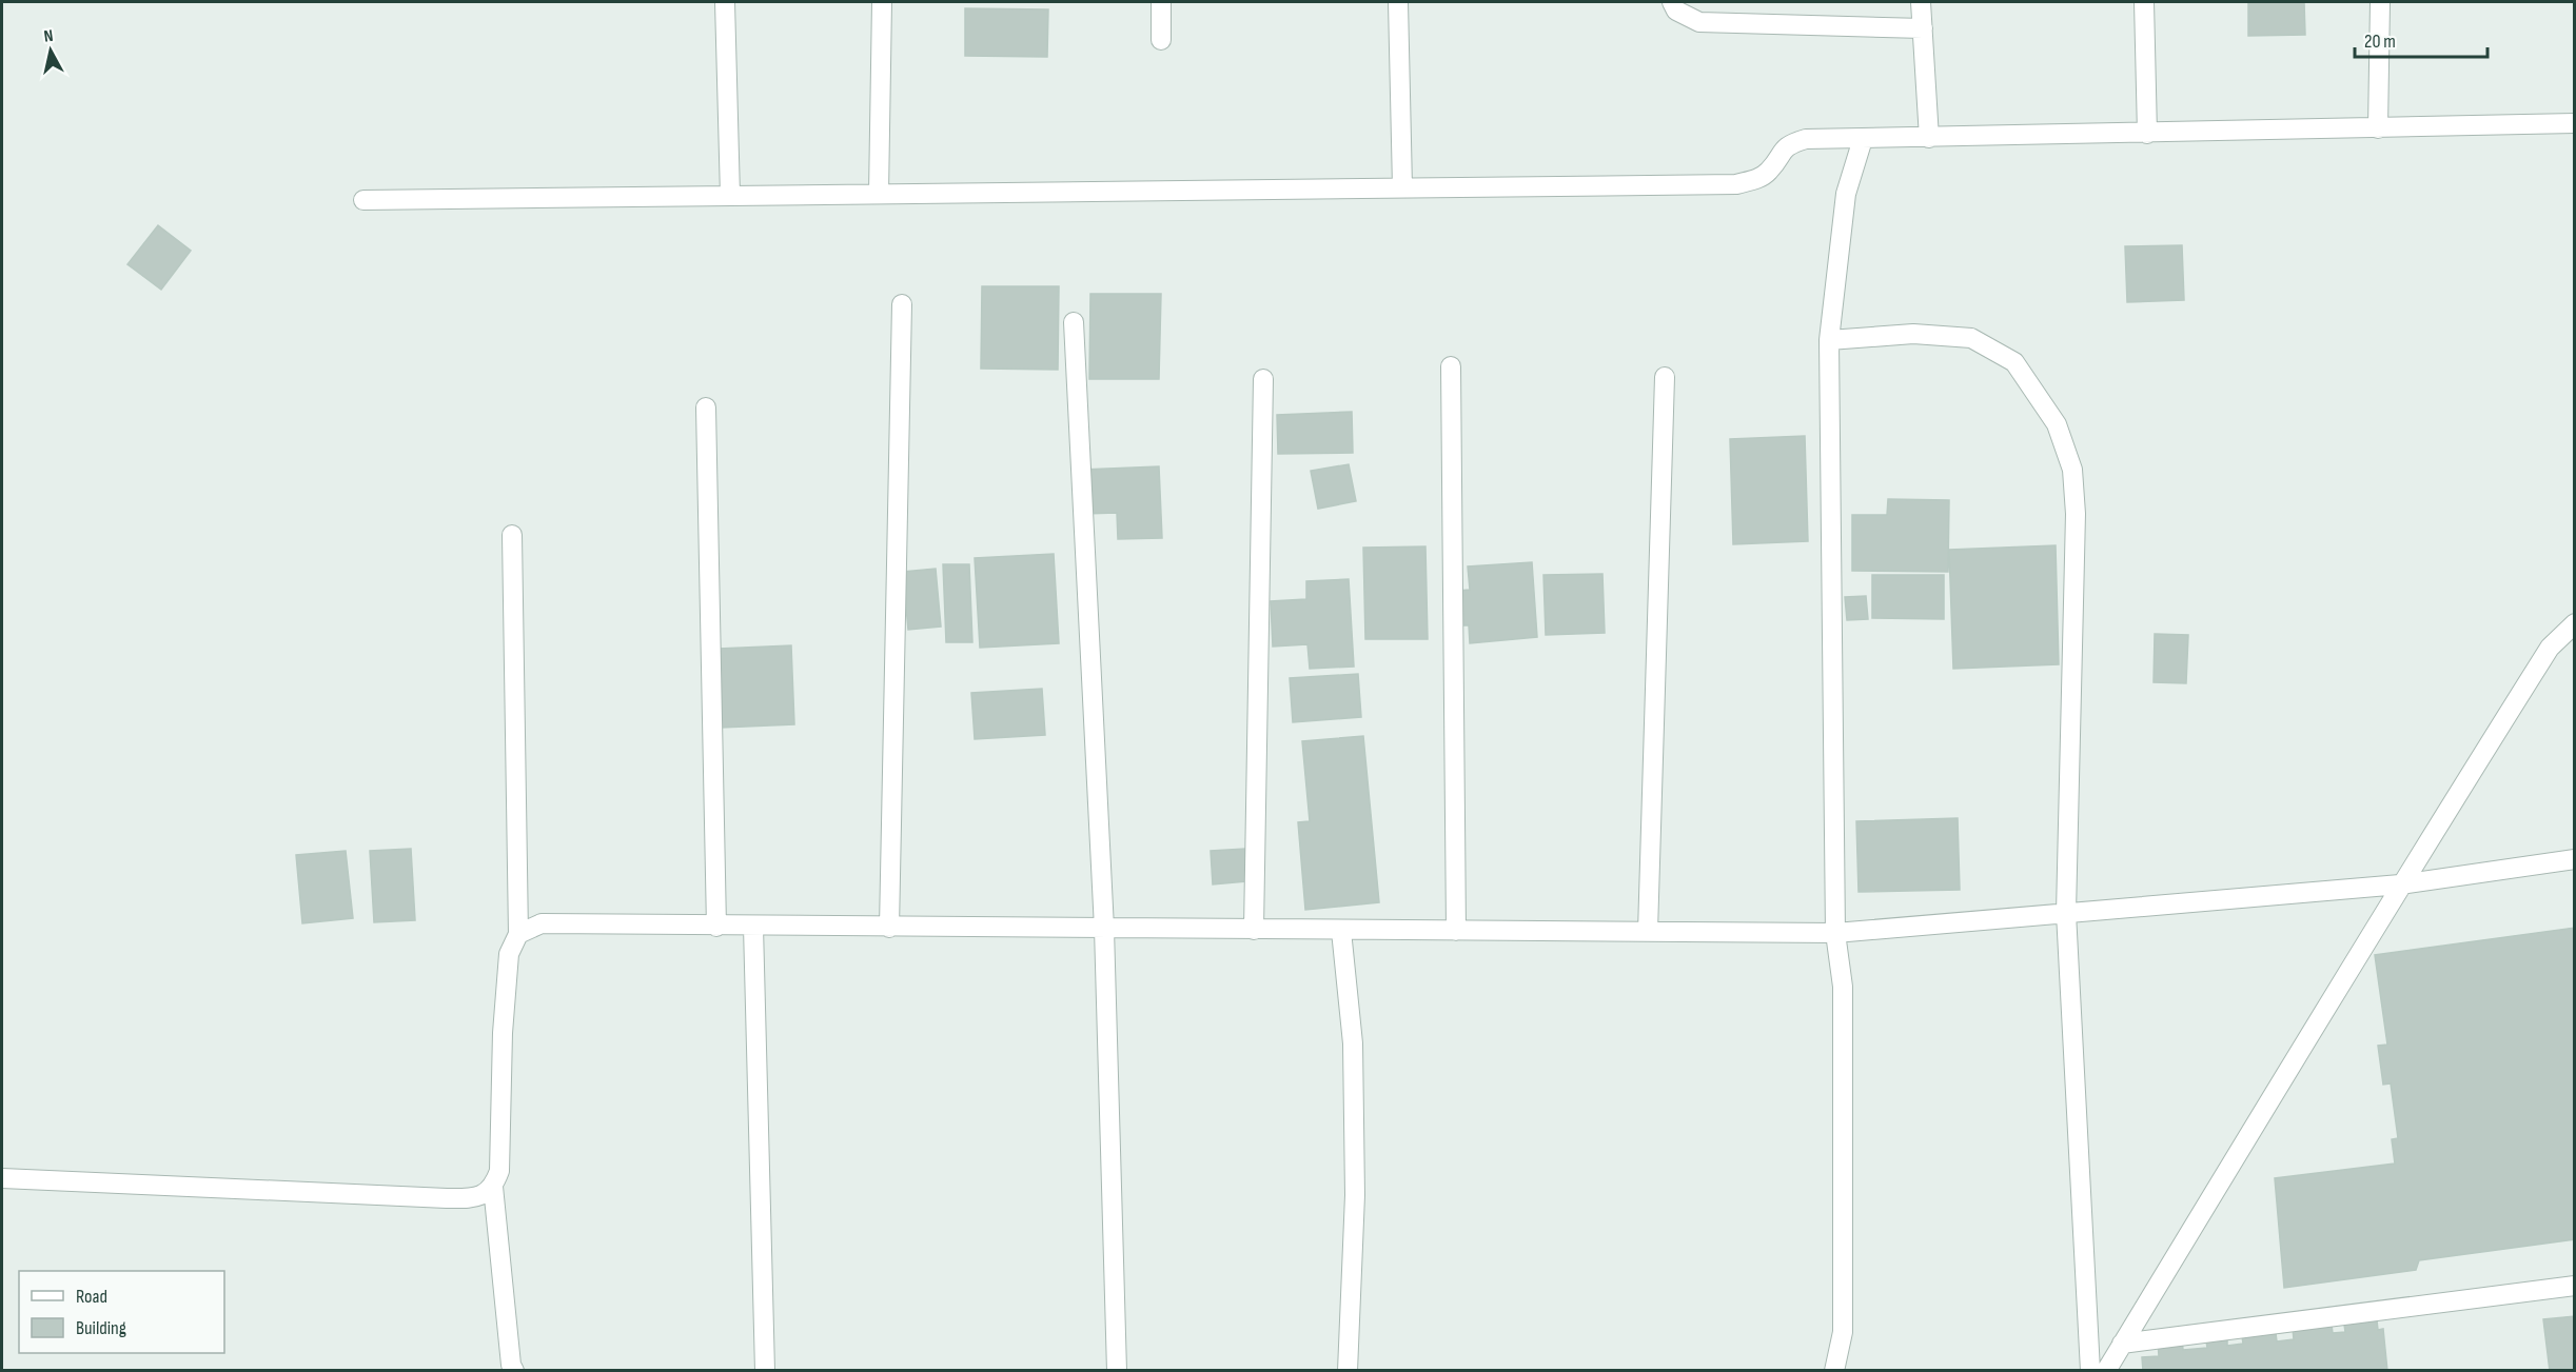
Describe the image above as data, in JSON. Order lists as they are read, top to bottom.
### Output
{
  "legend": ["Road", "Building"],
  "scale_bar": "20 m",
  "north": "top"
}
